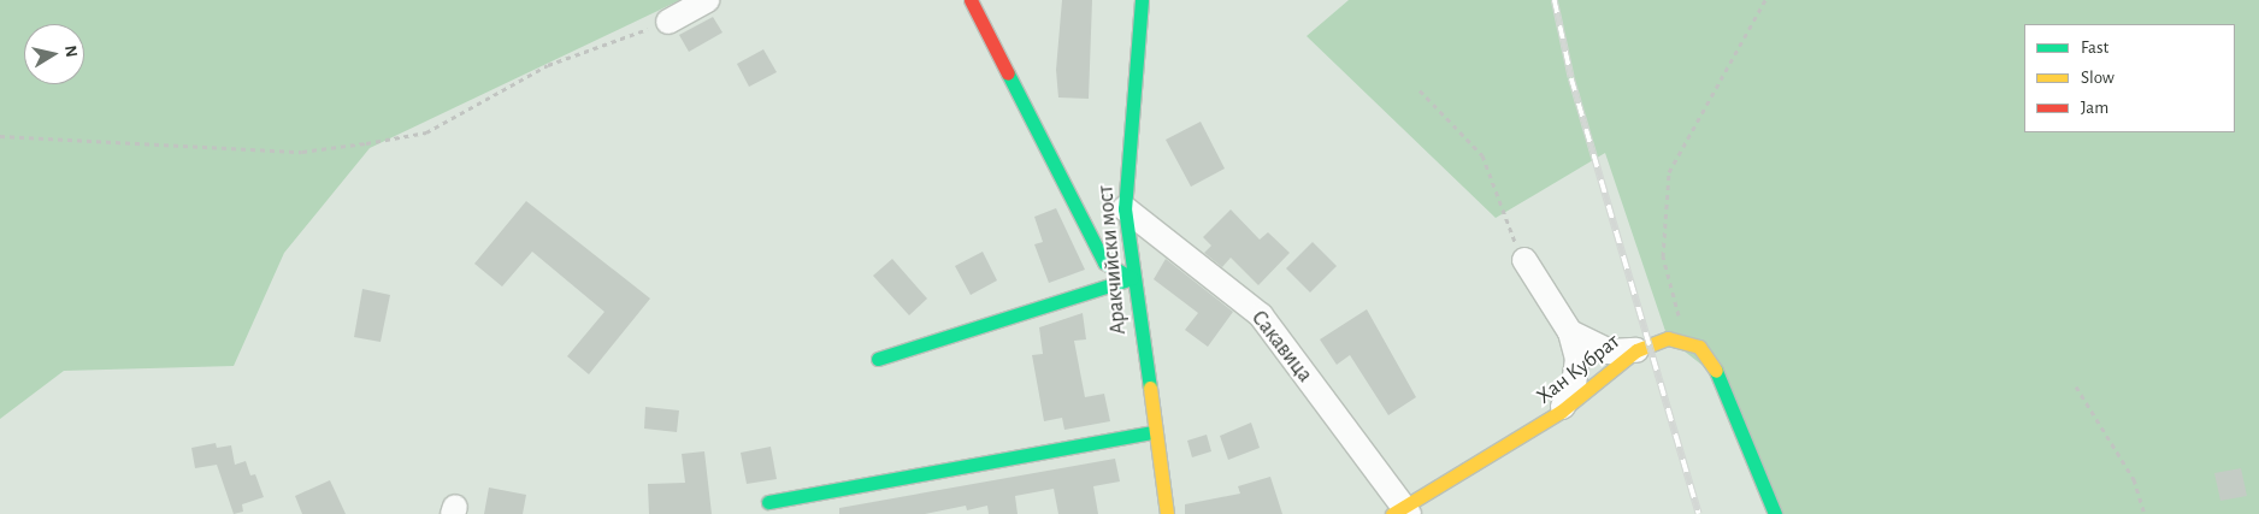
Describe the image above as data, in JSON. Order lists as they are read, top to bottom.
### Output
{
  "streets": {
    "street": ["Аракчийски мост", "Сакавица", "Хан Кубрат"]
  },
  "crossings": [
    ["Аракчийски мост", "Сакавица"],
    ["Сакавица", "Хан Кубрат"]
  ],
  "legend": ["Fast", "Slow", "Jam"],
  "north": "right"
}
